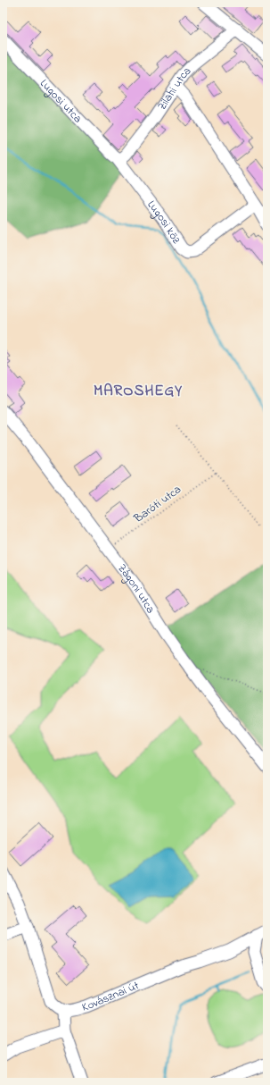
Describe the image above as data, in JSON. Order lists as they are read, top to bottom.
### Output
{
  "streets": {
    "street": [
      "Zilahi utca",
      "Lugosi utca",
      "Lugosi köz",
      "Zágoni utca",
      "Kovásznai út"
    ],
    "path": ["Baróti utca"]
  },
  "crossings": [
    ["Zilahi utca", "Lugosi utca"],
    ["Zilahi utca", "Lugosi köz"],
    ["Lugosi utca", "Lugosi köz"],
    ["Baróti utca", "Zágoni utca"]
  ],
  "districts": ["MAROSHEGY"]
}
